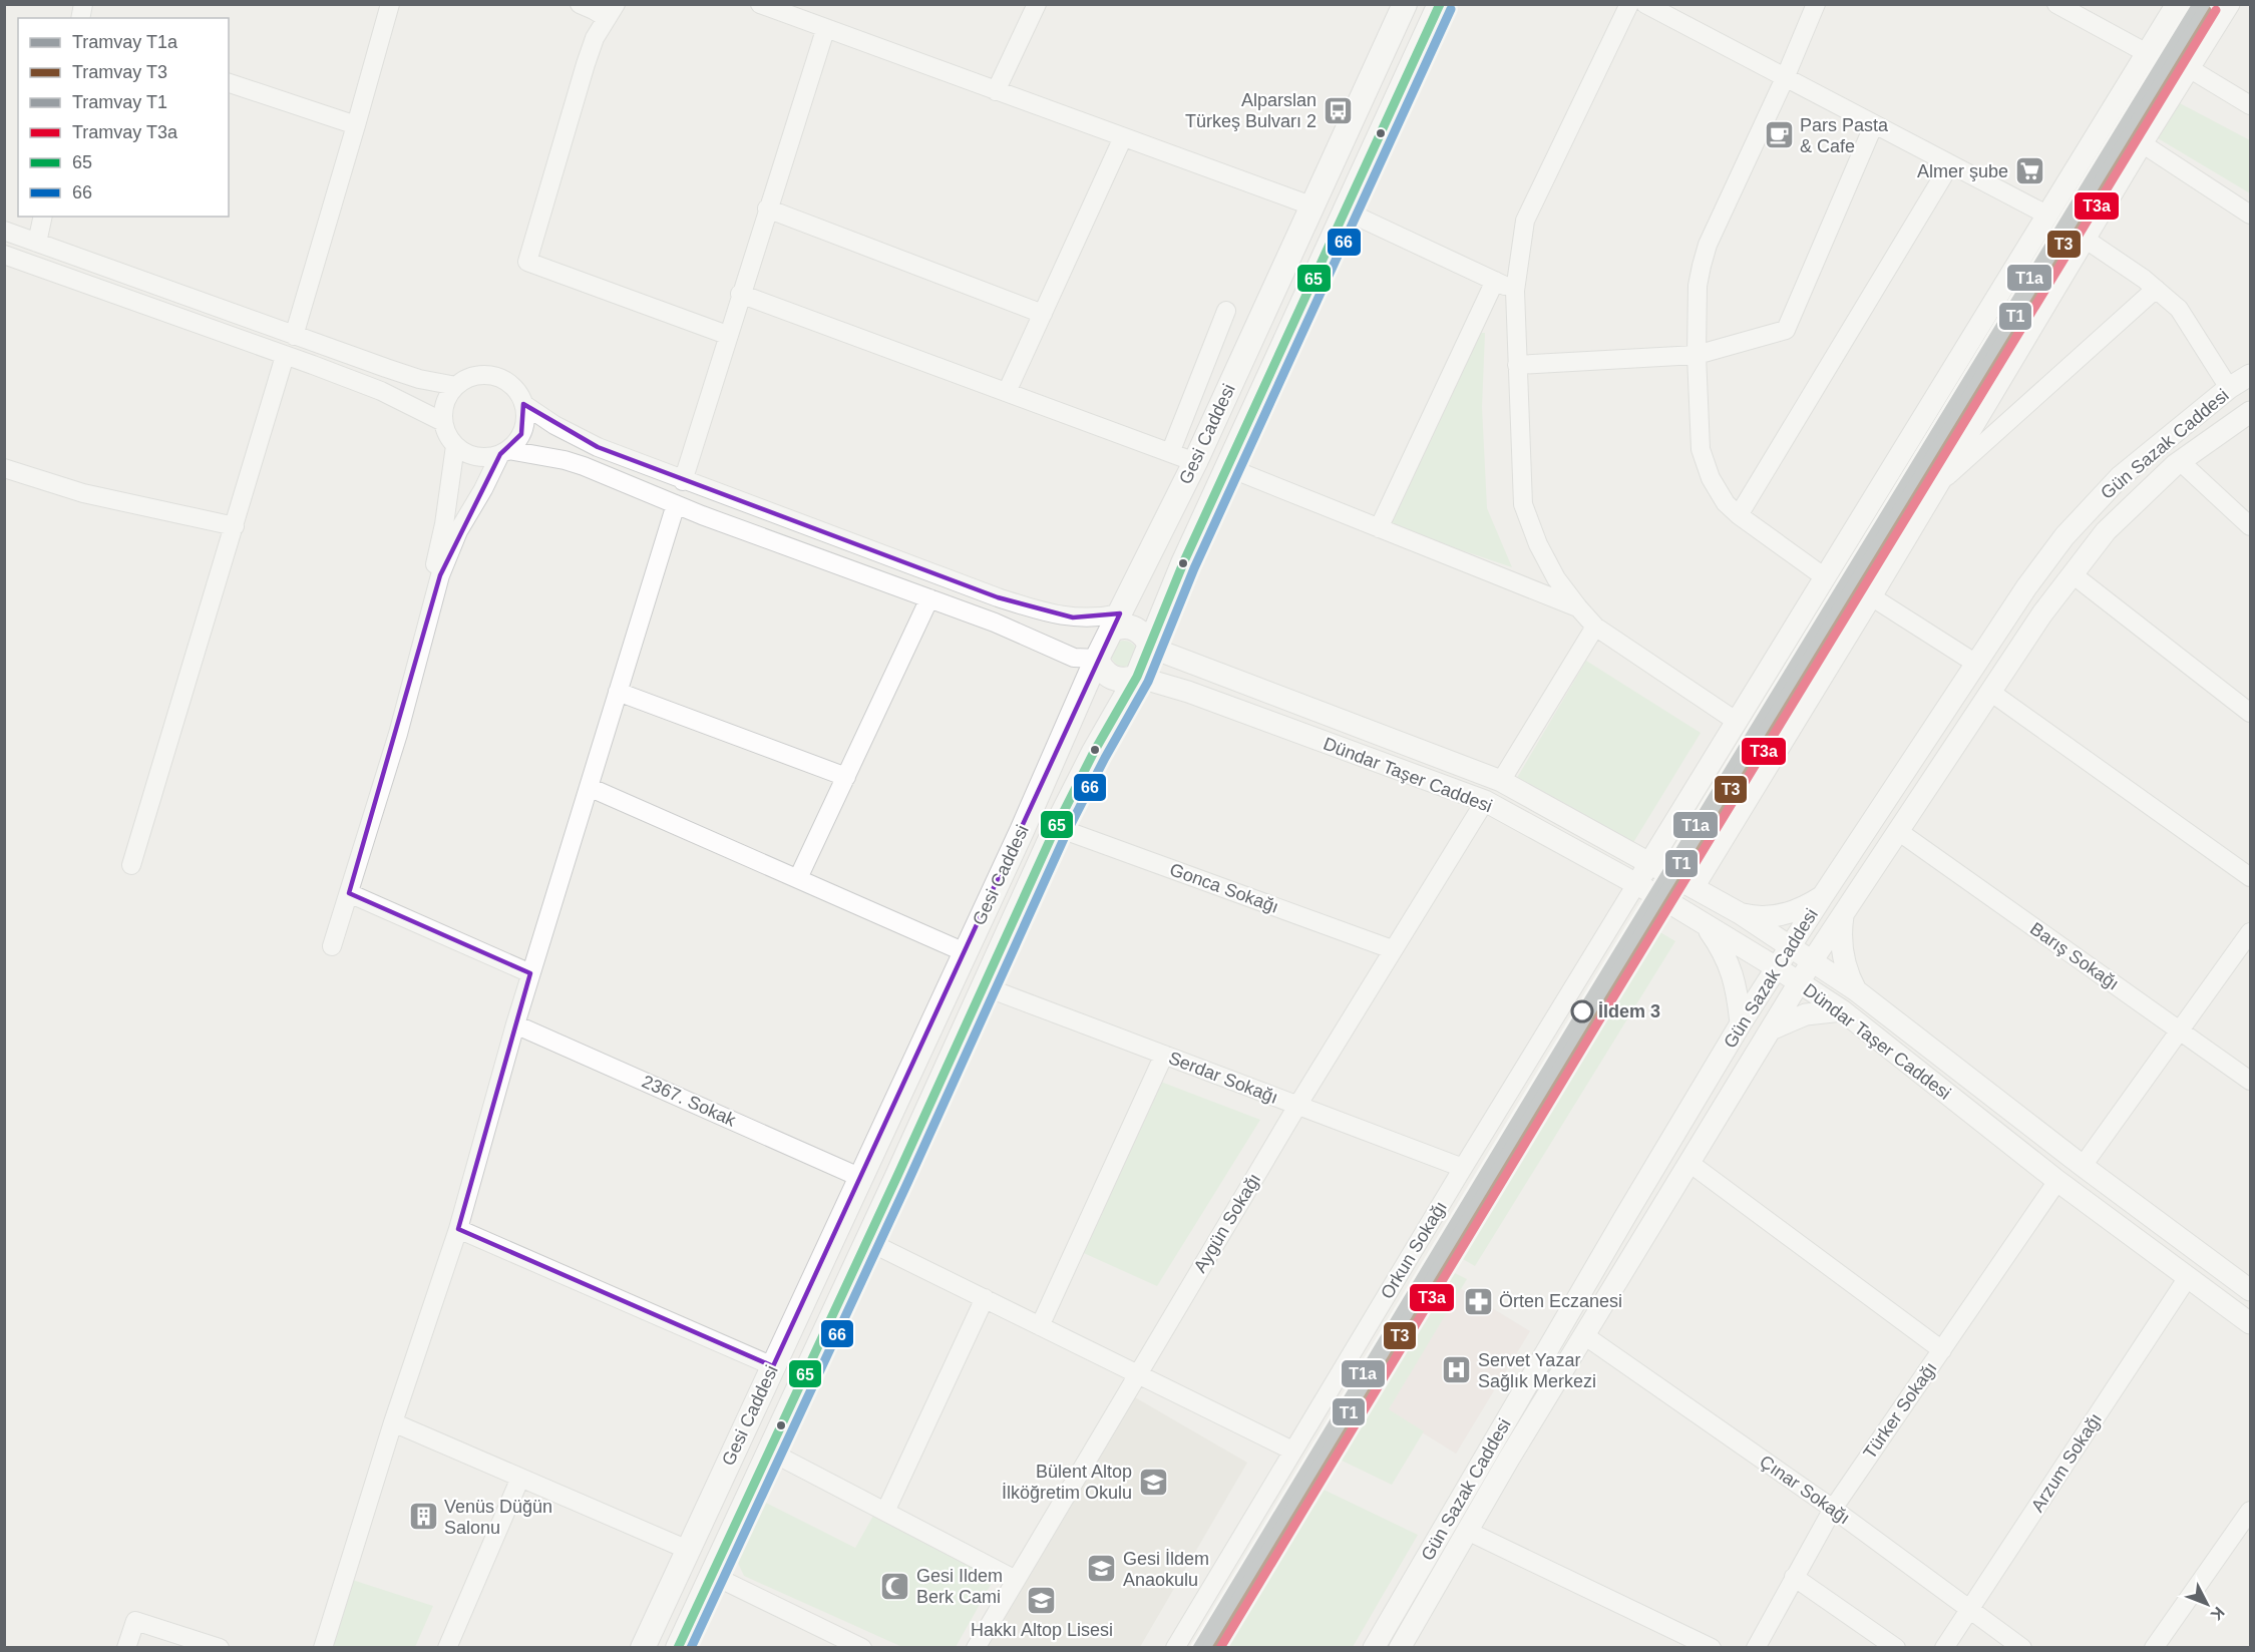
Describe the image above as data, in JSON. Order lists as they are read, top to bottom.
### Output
{
  "streets": {
    "main road": ["Gesi Caddesi"],
    "street": [
      "Gün Sazak Caddesi",
      "Dündar Taşer Caddesi",
      "Gonca Sokağı",
      "Barış Sokağı",
      "Serdar Sokağı",
      "2367. Sokak",
      "Aygün Sokağı",
      "Orkun Sokağı",
      "Türker Sokağı",
      "Arzum Sokağı",
      "Çınar Sokağı"
    ]
  },
  "crossings": [
    ["Gesi Caddesi", "Dündar Taşer Caddesi"],
    ["Gesi Caddesi", "Gonca Sokağı"],
    ["Gesi Caddesi", "Serdar Sokağı"],
    ["Gesi Caddesi", "2367. Sokak"],
    ["Gün Sazak Caddesi", "Dündar Taşer Caddesi"],
    ["Gün Sazak Caddesi", "Barış Sokağı"],
    ["Gün Sazak Caddesi", "Çınar Sokağı"],
    ["Dündar Taşer Caddesi", "Aygün Sokağı"],
    ["Dündar Taşer Caddesi", "Orkun Sokağı"],
    ["Dündar Taşer Caddesi", "Türker Sokağı"],
    ["Dündar Taşer Caddesi", "Arzum Sokağı"],
    ["Gonca Sokağı", "Aygün Sokağı"],
    ["Serdar Sokağı", "Aygün Sokağı"],
    ["Serdar Sokağı", "Orkun Sokağı"],
    ["Türker Sokağı", "Çınar Sokağı"],
    ["Arzum Sokağı", "Çınar Sokağı"]
  ],
  "places": {
    "bus stop": ["Alparslan Türkeş Bulvarı 2"],
    "cafe": ["Pars Pasta & Cafe"],
    "supermarket": ["Almer şube"],
    "other": ["İldem 3"],
    "pharmacy": ["Örten Eczanesi"],
    "hospital": ["Servet Yazar Sağlık Merkezi"],
    "school or university": ["Bülent Altop İlköğretim Okulu", "Gesi İldem Anaokulu", "Hakkı Altop Lisesi"],
    "building": ["Venüs Düğün Salonu"],
    "mosque": ["Gesi Ildem Berk Cami"]
  },
  "lines": [
    "tram line T1a",
    "tram line T1",
    "transit line 65",
    "transit line 66",
    "tram line T3",
    "tram line T3a"
  ],
  "legend": [
    "Tramvay T1a",
    "Tramvay T3",
    "Tramvay T1",
    "Tramvay T3a",
    "65",
    "66"
  ],
  "north": "bottom right"
}
